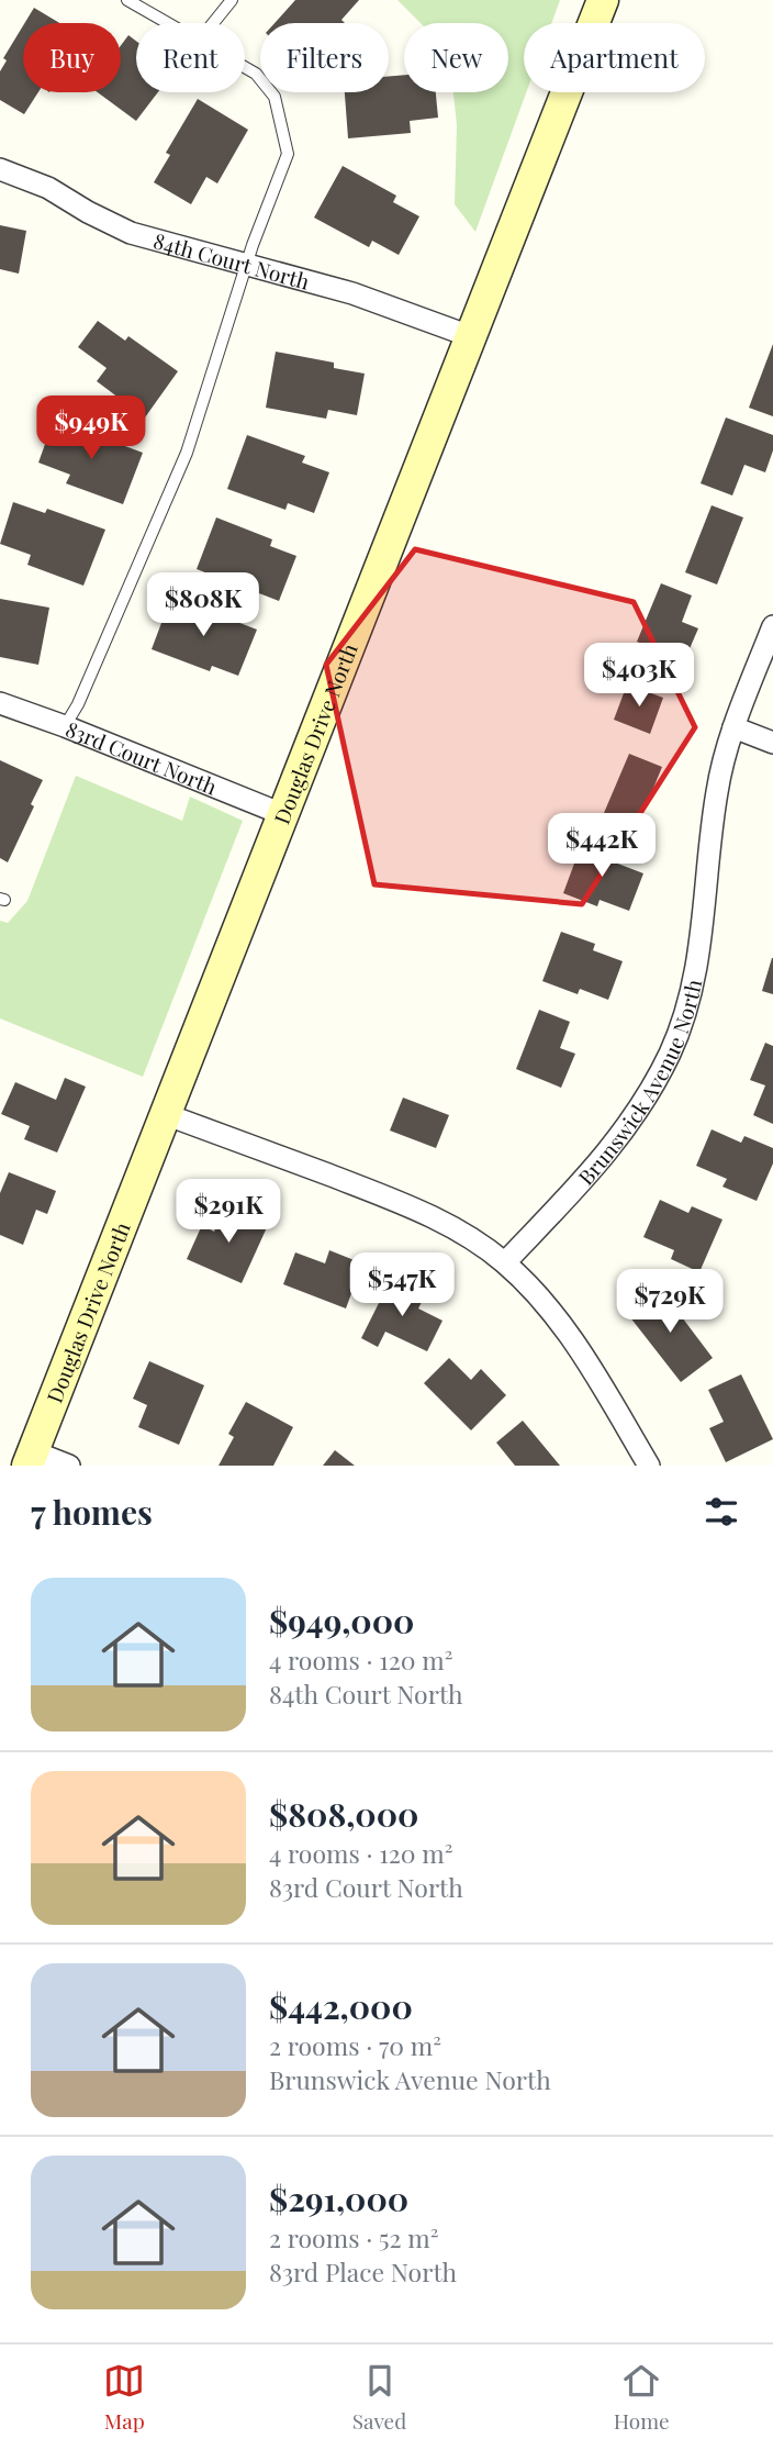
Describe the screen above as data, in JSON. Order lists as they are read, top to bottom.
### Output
{
  "streets": {
    "street": [
      "84th Court North",
      "Douglas Drive North",
      "83rd Court North",
      "Brunswick Avenue North"
    ]
  },
  "crossings": [
    ["84th Court North", "Douglas Drive North"],
    ["Douglas Drive North", "83rd Court North"]
  ],
  "page": {
    "chip": [
      "Buy",
      "Rent",
      "Filters",
      "New",
      "Apartment"
    ],
    "price": [
      "$949K",
      "$808K",
      "$403K",
      "$442K",
      "$291K",
      "$547K",
      "$729K"
    ],
    "heading": "7 homes",
    "list": [
      {
        "name": "$949,000",
        "note": "4 rooms · 120 m² · 84th Court North"
      },
      {
        "name": "$808,000",
        "note": "4 rooms · 120 m² · 83rd Court North"
      },
      {
        "name": "$442,000",
        "note": "2 rooms · 70 m² · Brunswick Avenue North"
      },
      {
        "name": "$291,000",
        "note": "2 rooms · 52 m² · 83rd Place North"
      }
    ],
    "tabs": ["Map", "Saved", "Home"]
  }
}
